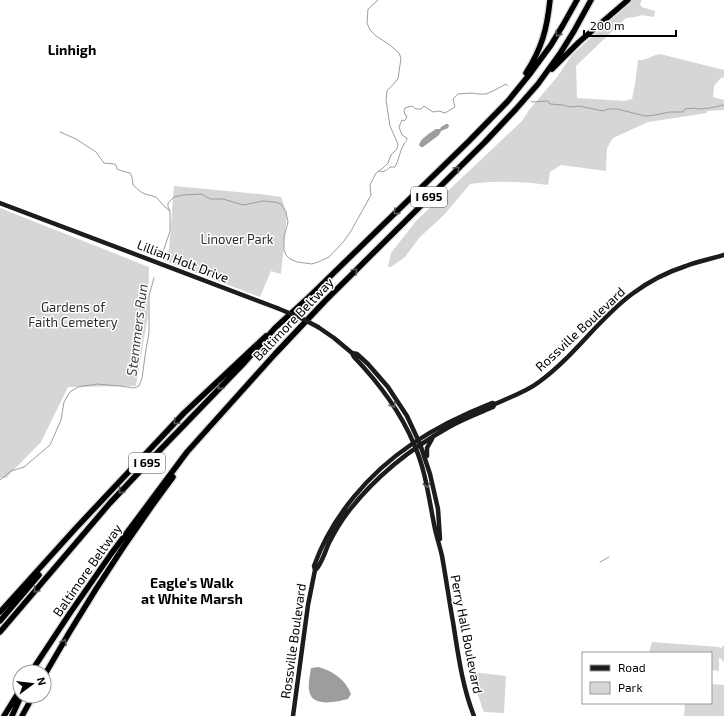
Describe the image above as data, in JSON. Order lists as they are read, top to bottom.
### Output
{
  "streets": {
    "highway": ["I 695", "Baltimore Beltway"],
    "main road": ["Lillian Holt Drive", "Rossville Boulevard", "Perry Hall Boulevard"]
  },
  "crossings": [
    ["Lillian Holt Drive", "Rossville Boulevard"],
    ["Lillian Holt Drive", "Perry Hall Boulevard"],
    ["Rossville Boulevard", "Perry Hall Boulevard"]
  ],
  "districts": ["Linhigh", "Eagle's Walk at White Marsh"],
  "water": ["Stemmers Run"],
  "parks": ["Linover Park", "Gardens of Faith Cemetery"],
  "legend": ["Road", "Park"],
  "scale_bar": "200 m",
  "north": "right"
}
